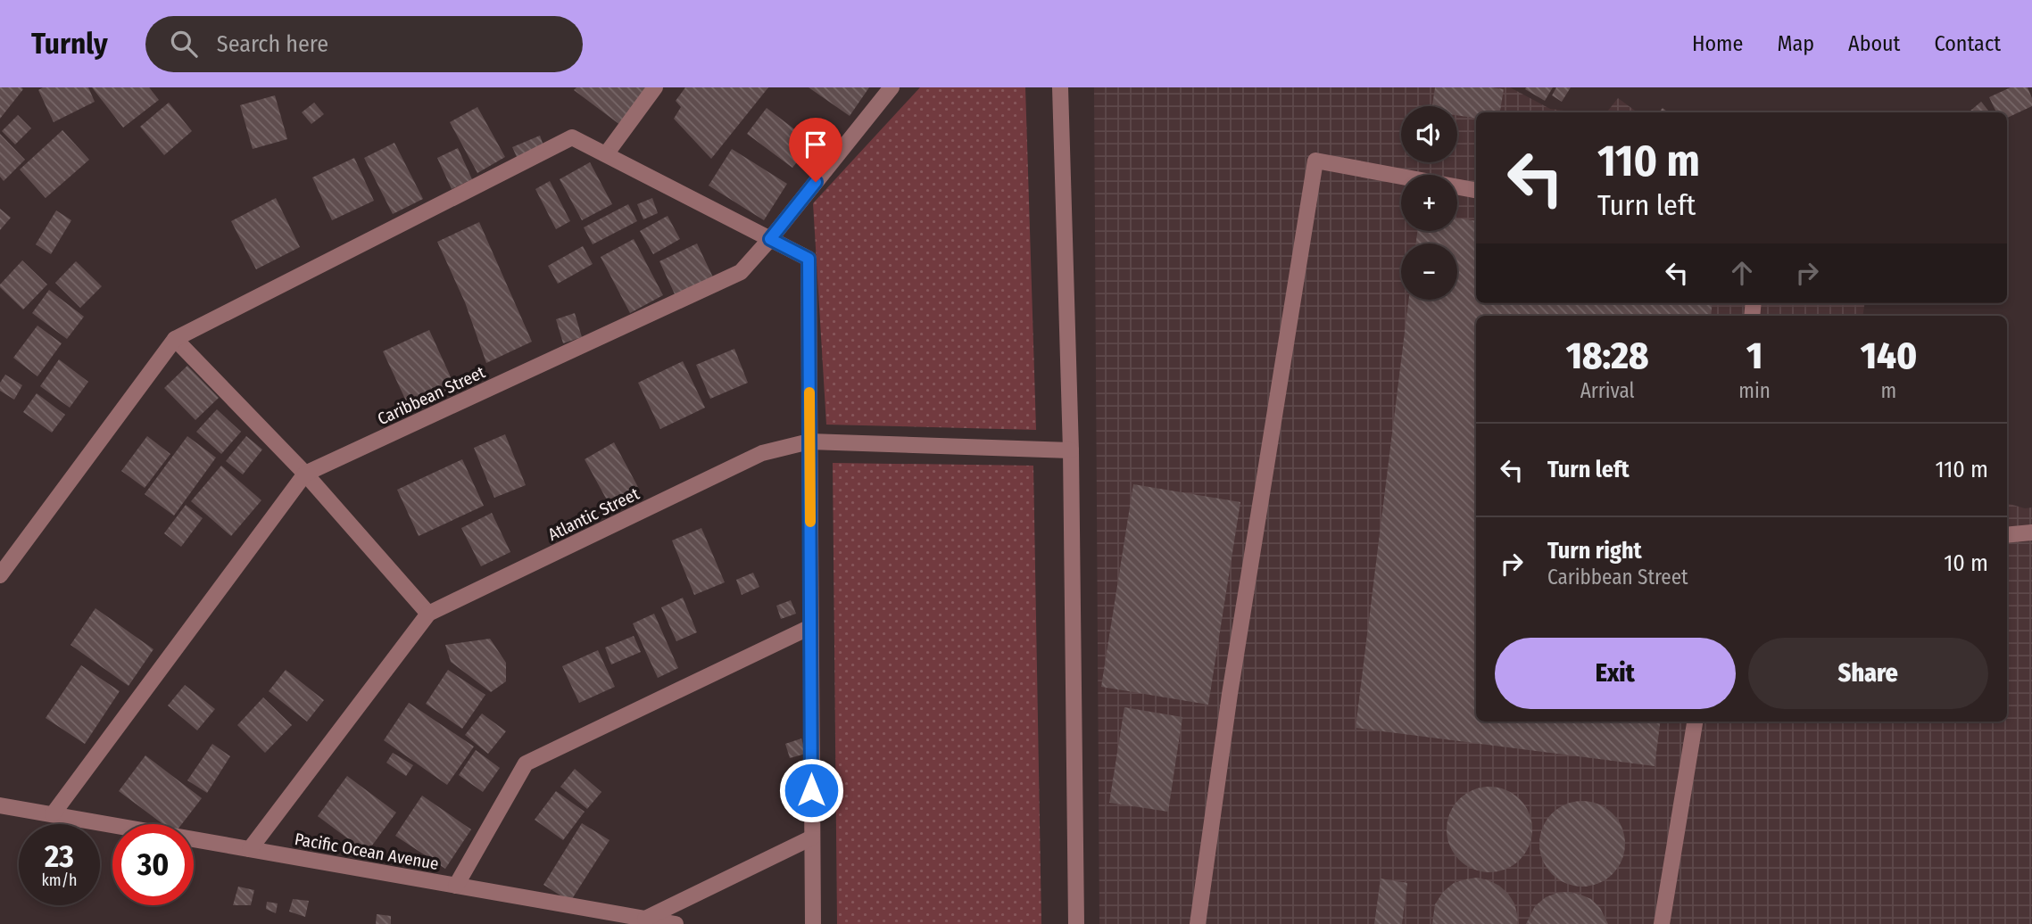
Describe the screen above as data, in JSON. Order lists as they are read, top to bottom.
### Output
{
  "streets": {
    "street": ["Caribbean Street", "Atlantic Street", "Pacific Ocean Avenue"]
  },
  "crossings": [
    ["Caribbean Street", "Pacific Ocean Avenue"],
    ["Atlantic Street", "Pacific Ocean Avenue"]
  ],
  "page": {
    "header": "Turnly",
    "search": "Search here",
    "nav": [
      "Home",
      "Map",
      "About",
      "Contact"
    ],
    "map_buttons": ["+", "−"],
    "turn": ["110 m", "Turn left"],
    "eta": [
      "18:28",
      "Arrival",
      "1",
      "min",
      "140",
      "m"
    ],
    "list": [
      {
        "name": "Turn left",
        "value": "110 m"
      },
      {
        "name": "Turn right",
        "note": "Caribbean Street",
        "value": "10 m"
      }
    ],
    "buttons": ["Exit", "Share"],
    "speed": "23 km/h",
    "limit": "30"
  }
}
